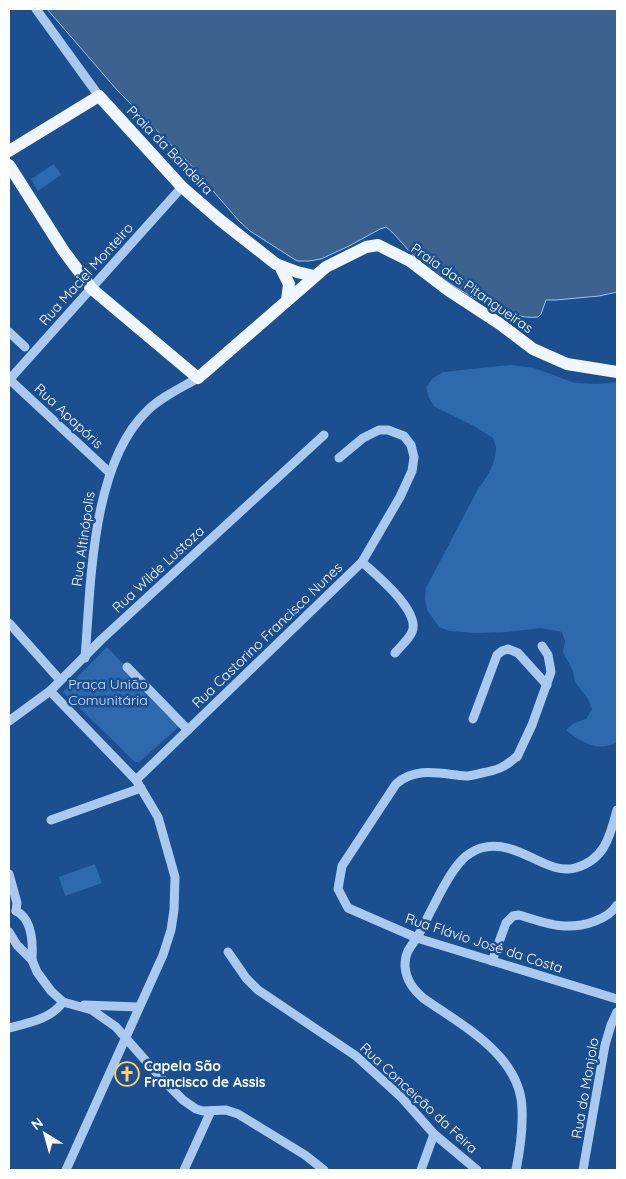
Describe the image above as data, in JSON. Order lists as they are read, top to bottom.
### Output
{
  "streets": {
    "main road": ["Praia da Bandeira", "Praia das Pitangueiras", "Rua Altinópolis"],
    "street": [
      "Rua Maciel Monteiro",
      "Rua Apapóris",
      "Rua Wilde Lustoza",
      "Rua Castorino Francisco Nunes",
      "Rua Flávio José da Costa",
      "Rua do Monjolo",
      "Rua Conceição da Feira"
    ]
  },
  "crossings": [
    ["Praia da Bandeira", "Rua Maciel Monteiro"],
    ["Praia da Bandeira", "Praia das Pitangueiras"],
    ["Praia da Bandeira", "Rua Altinópolis"],
    ["Rua Maciel Monteiro", "Rua Apapóris"],
    ["Praia das Pitangueiras", "Rua Altinópolis"],
    ["Rua Apapóris", "Rua Altinópolis"],
    ["Rua Altinópolis", "Rua Wilde Lustoza"]
  ],
  "parks": ["Praça União Comunitária"],
  "places": {
    "church": ["Capela São Francisco de Assis"]
  },
  "north": "top left"
}
